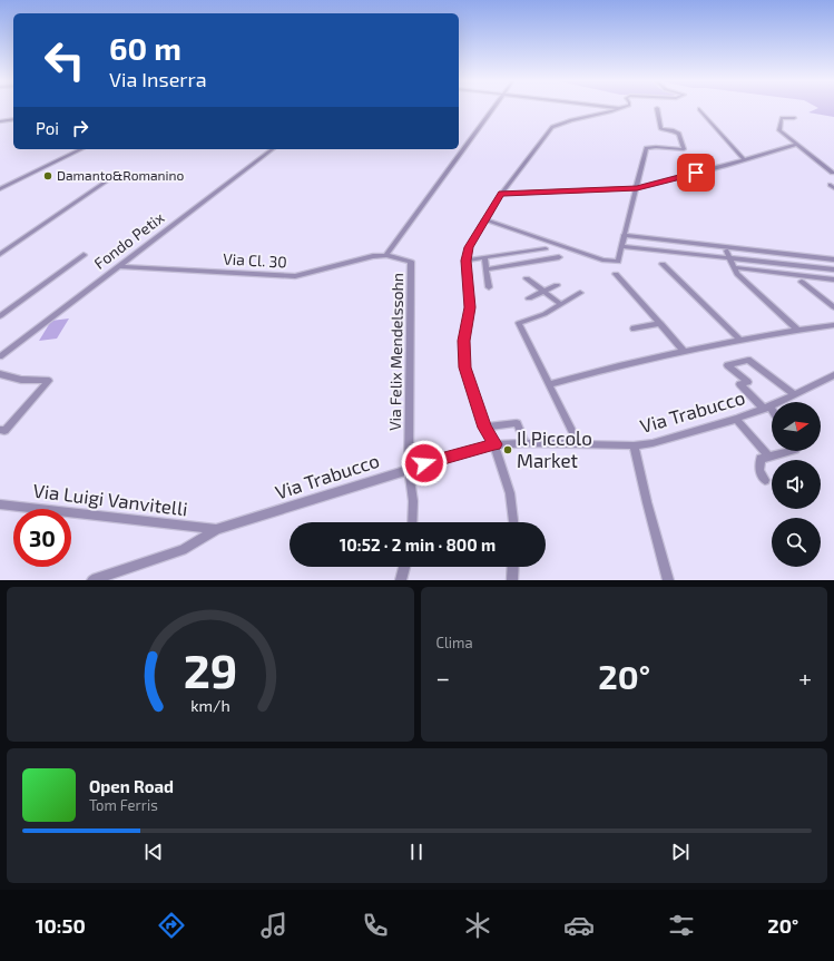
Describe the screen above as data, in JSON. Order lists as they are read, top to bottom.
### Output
{
  "streets": {
    "street": [
      "Fondo Petix",
      "Via Cl. 30",
      "Via Felix Mendelssohn",
      "Via Trabucco",
      "Via Luigi Vanvitelli"
    ]
  },
  "crossings": [
    ["Fondo Petix", "Via Cl. 30"],
    ["Via Cl. 30", "Via Felix Mendelssohn"],
    ["Via Felix Mendelssohn", "Via Trabucco"],
    ["Via Trabucco", "Via Luigi Vanvitelli"]
  ],
  "places": ["Damanto&Romanino", "Il Piccolo Market"],
  "north": "right",
  "page": {
    "turn": ["60 m", "Via Inserra"],
    "then": "Poi",
    "limit": "30",
    "trip": "10:52 · 2 min · 800 m",
    "tile": "Clima",
    "heat": ["−", "20°", "+"],
    "song": ["Open Road", "Tom Ferris"],
    "tabs": ["10:50", "20°"],
    "gauge": ["29", "km/h"]
  }
}
